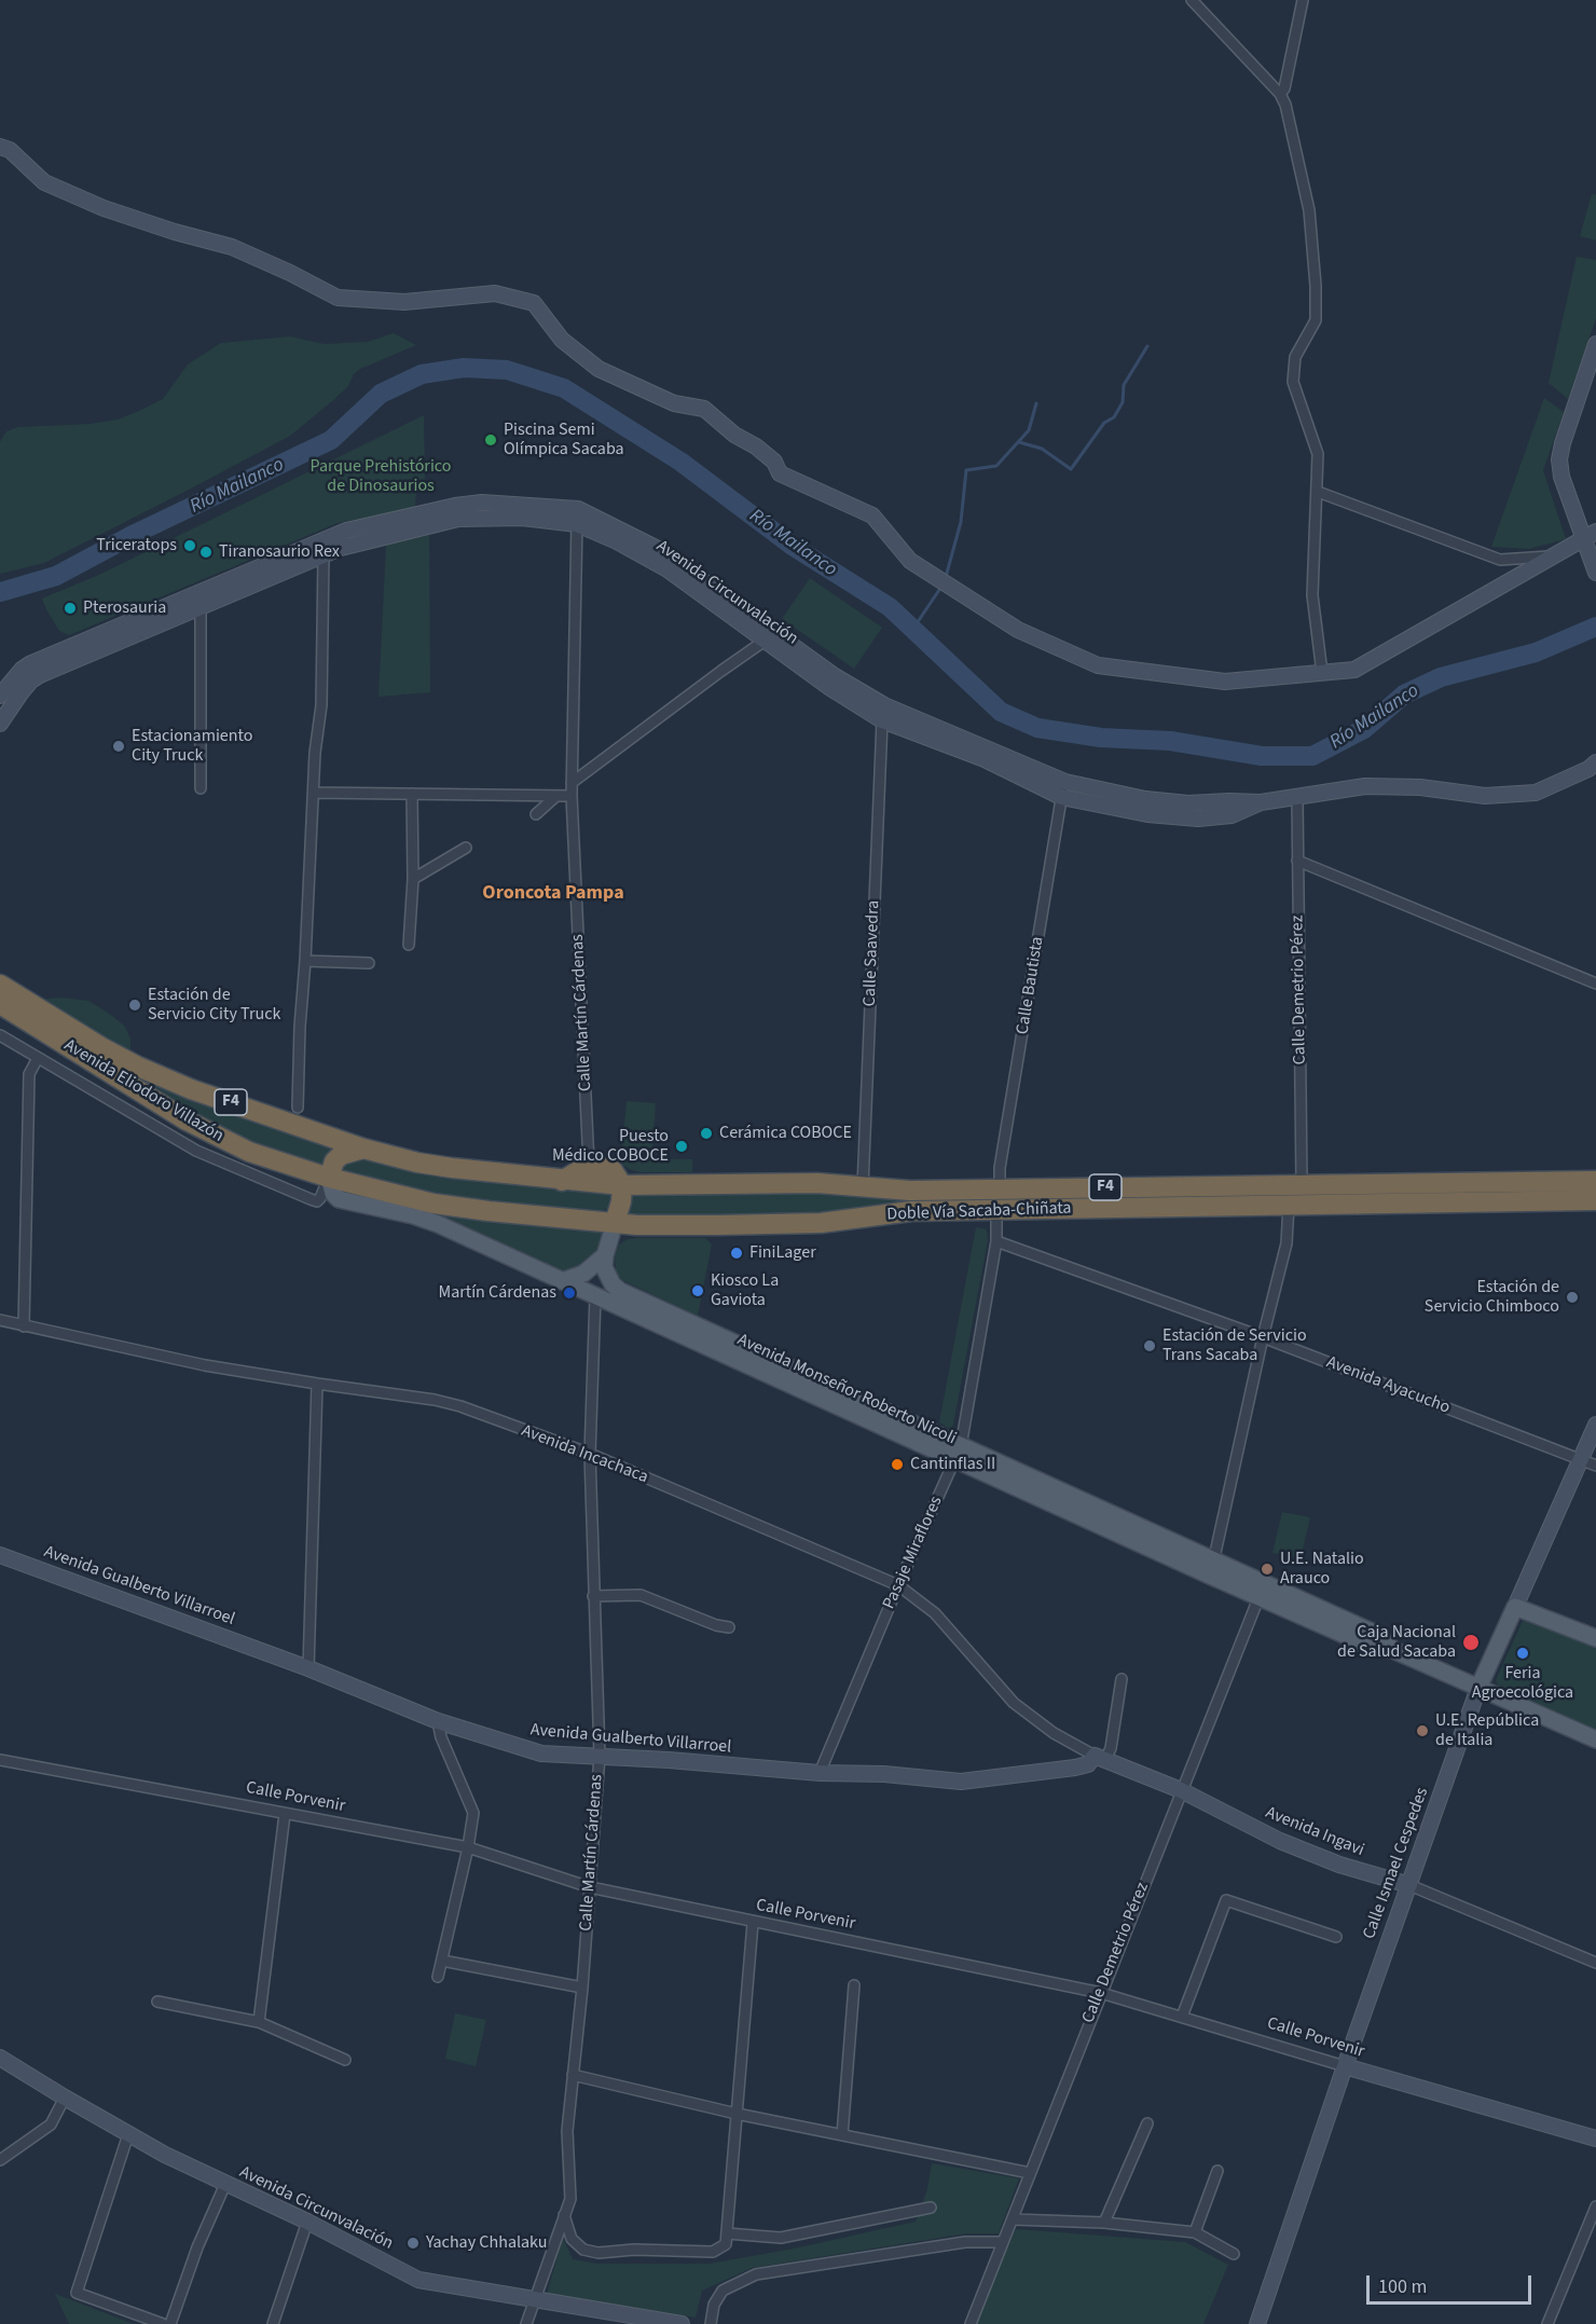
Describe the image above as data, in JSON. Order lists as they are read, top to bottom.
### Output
{
  "streets": {
    "highway": ["Avenida Eliodoro Villazón", "F4", "Doble Vía Sacaba-Chiñata"],
    "main road": [
      "Avenida Circunvalación",
      "Avenida Monseñor Roberto Nicoli",
      "Avenida Gualberto Villarroel",
      "Calle Porvenir",
      "Avenida Ingavi",
      "Calle Ismael Cespedes"
    ],
    "street": [
      "Calle Saavedra",
      "Calle Bautista",
      "Calle Demetrio Pérez",
      "Calle Martín Cárdenas",
      "Avenida Ayacucho",
      "Avenida Incachaca",
      "Pasaje Miraflores"
    ]
  },
  "crossings": [
    ["Avenida Circunvalación", "Calle Saavedra"],
    ["Avenida Circunvalación", "Calle Bautista"],
    ["Avenida Circunvalación", "Calle Demetrio Pérez"],
    ["Avenida Circunvalación", "Calle Martín Cárdenas"],
    ["Calle Saavedra", "Doble Vía Sacaba-Chiñata"],
    ["Calle Bautista", "Doble Vía Sacaba-Chiñata"],
    ["Calle Demetrio Pérez", "Doble Vía Sacaba-Chiñata"],
    ["Calle Demetrio Pérez", "Avenida Monseñor Roberto Nicoli"],
    ["Calle Demetrio Pérez", "Calle Porvenir"],
    ["Calle Demetrio Pérez", "Avenida Ingavi"],
    ["Calle Martín Cárdenas", "Avenida Monseñor Roberto Nicoli"],
    ["Calle Martín Cárdenas", "Avenida Incachaca"],
    ["Calle Martín Cárdenas", "Avenida Gualberto Villarroel"],
    ["Calle Martín Cárdenas", "Calle Porvenir"],
    ["Avenida Eliodoro Villazón", "Doble Vía Sacaba-Chiñata"],
    ["Avenida Eliodoro Villazón", "Avenida Monseñor Roberto Nicoli"],
    ["Doble Vía Sacaba-Chiñata", "Avenida Monseñor Roberto Nicoli"],
    ["Doble Vía Sacaba-Chiñata", "Pasaje Miraflores"],
    ["Avenida Ayacucho", "Pasaje Miraflores"],
    ["Avenida Ayacucho", "Calle Ismael Cespedes"],
    ["Avenida Monseñor Roberto Nicoli", "Pasaje Miraflores"],
    ["Avenida Monseñor Roberto Nicoli", "Calle Ismael Cespedes"],
    ["Avenida Incachaca", "Pasaje Miraflores"],
    ["Avenida Incachaca", "Avenida Gualberto Villarroel"],
    ["Avenida Incachaca", "Avenida Ingavi"],
    ["Pasaje Miraflores", "Avenida Gualberto Villarroel"],
    ["Avenida Gualberto Villarroel", "Avenida Ingavi"],
    ["Calle Porvenir", "Calle Ismael Cespedes"],
    ["Avenida Ingavi", "Calle Ismael Cespedes"]
  ],
  "districts": ["Oroncota Pampa"],
  "water": ["Río Mailanco"],
  "parks": ["Parque Prehistórico de Dinosaurios"],
  "places": [
    "Piscina Semi Olímpica Sacaba",
    "Triceratops",
    "Tiranosaurio Rex",
    "Pterosauria",
    "Estacionamiento City Truck",
    "Estación de Servicio City Truck",
    "Cerámica COBOCE",
    "Puesto Médico COBOCE",
    "FiniLager",
    "Kiosco La Gaviota",
    "Martín Cárdenas",
    "Estación de Servicio Chimboco",
    "Estación de Servicio Trans Sacaba",
    "Cantinflas II",
    "U.E. Natalio Arauco",
    "Caja Nacional de Salud Sacaba",
    "Feria Agroecológica",
    "U.E. República de Italia",
    "Yachay Chhalaku"
  ],
  "scale_bar": "100 m"
}
